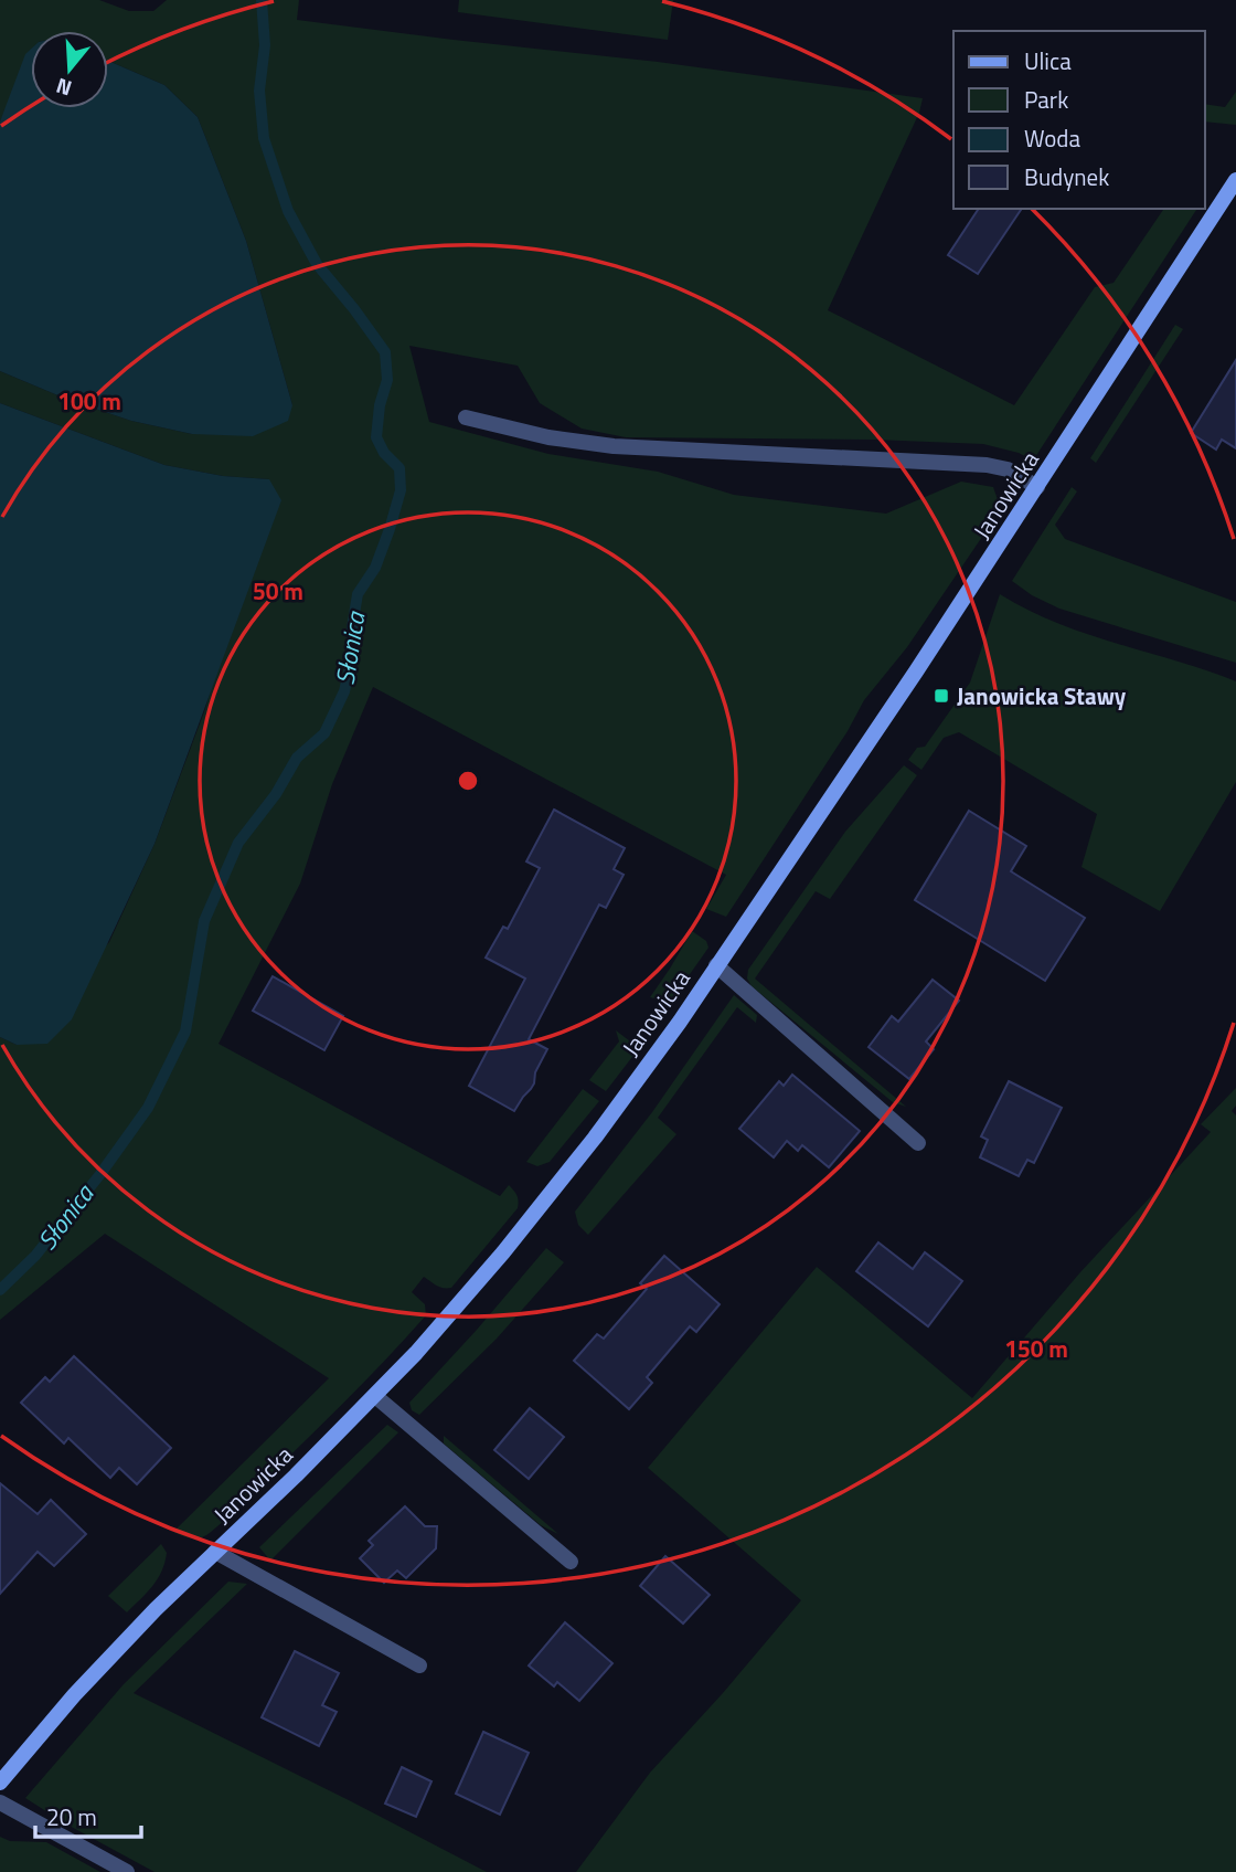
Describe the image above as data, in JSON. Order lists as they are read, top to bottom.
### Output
{
  "streets": {
    "street": ["Janowicka"]
  },
  "water": ["Słonica"],
  "places": {
    "transit": ["Janowicka Stawy"]
  },
  "legend": [
    "Ulica",
    "Park",
    "Woda",
    "Budynek"
  ],
  "scale_bar": "20 m",
  "north": "bottom",
  "rings": ["100 m", "50 m", "150 m"]
}
